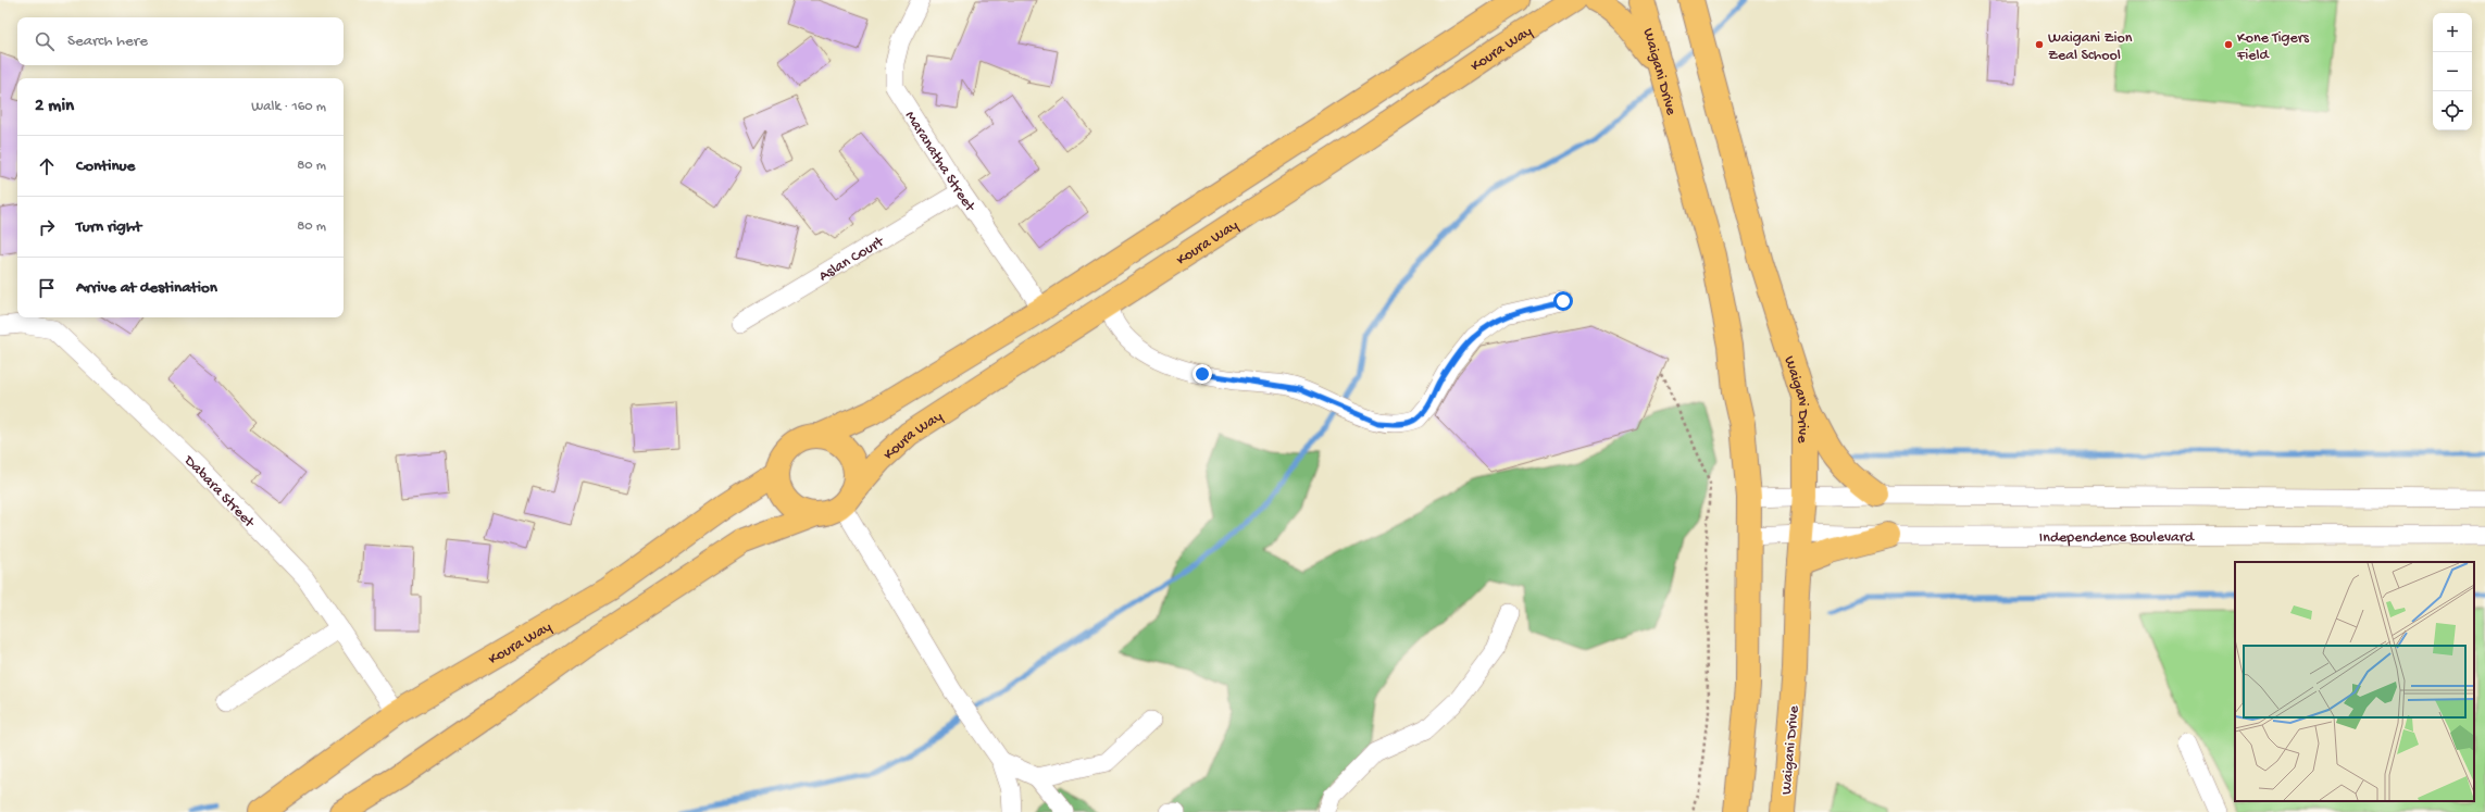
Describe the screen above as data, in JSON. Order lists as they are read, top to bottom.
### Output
{
  "streets": {
    "highway": ["Koura Way", "Waigani Drive"],
    "street": [
      "Maranatha Street",
      "Aslan Court",
      "Dabara Street",
      "Independence Boulevard"
    ]
  },
  "crossings": [
    ["Koura Way", "Maranatha Street"],
    ["Koura Way", "Dabara Street"],
    ["Waigani Drive", "Independence Boulevard"],
    ["Maranatha Street", "Aslan Court"]
  ],
  "places": ["Waigani Zion Zeal School", "Kone Tigers Field"],
  "page": {
    "map_buttons": ["+", "−"],
    "search": "Search here",
    "heading": ["2 min", "Walk · 160 m"],
    "list": [
      ["Continue", "80 m"],
      ["Turn right", "80 m"],
      "Arrive at destination"
    ]
  }
}
